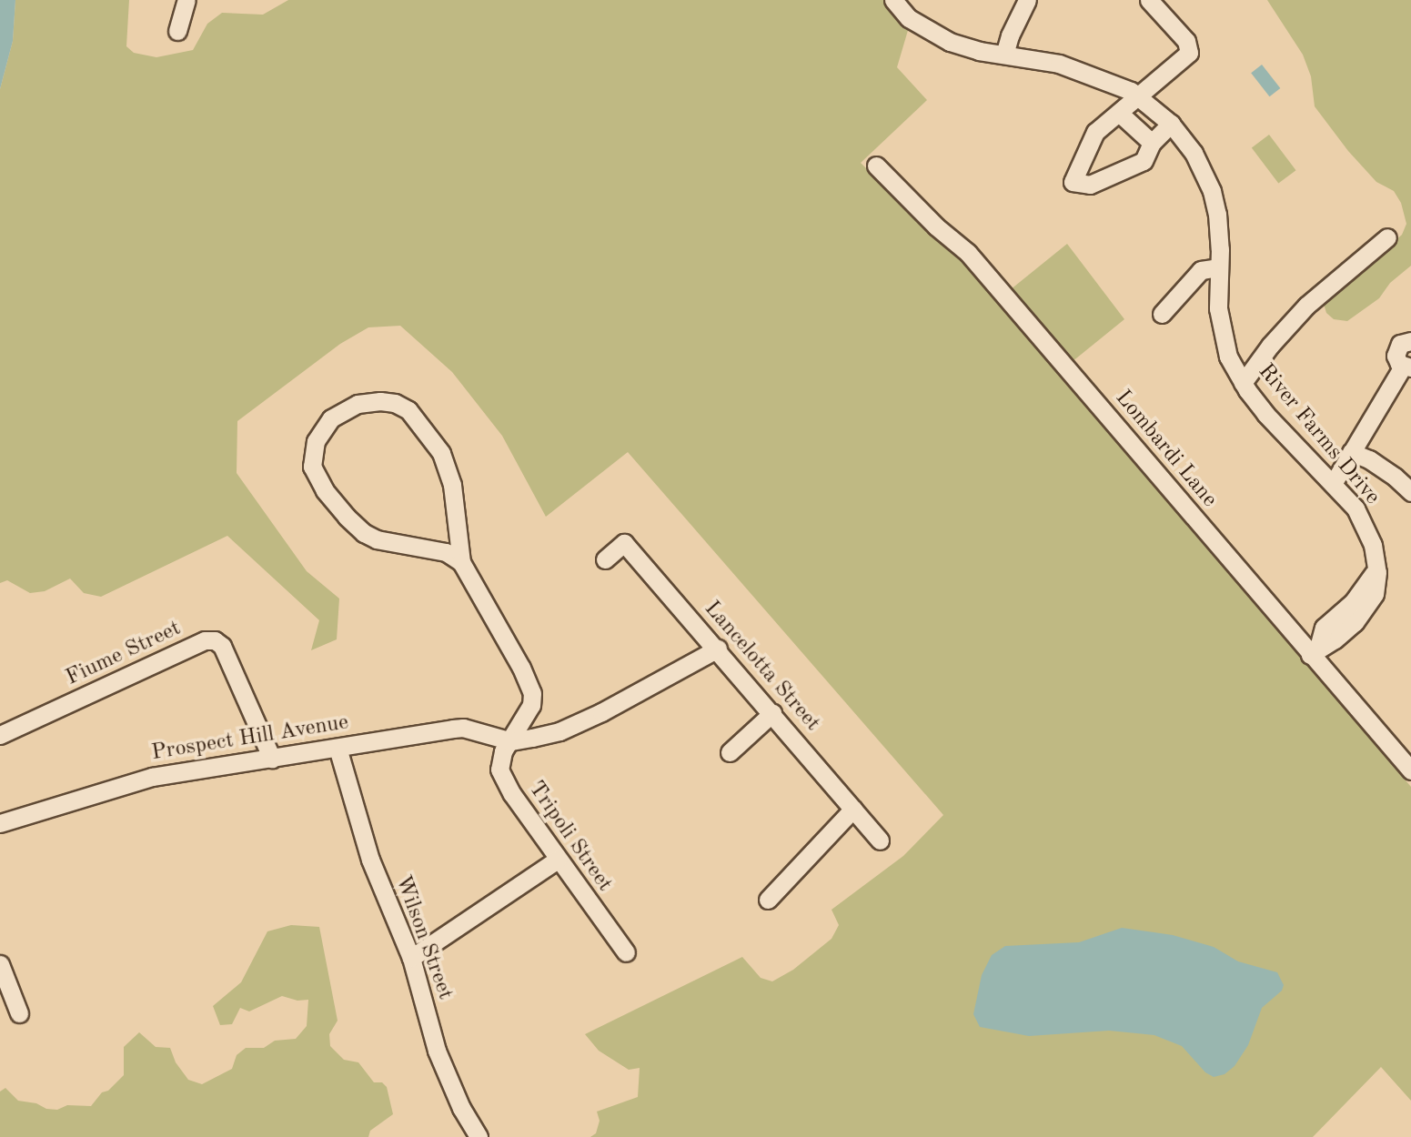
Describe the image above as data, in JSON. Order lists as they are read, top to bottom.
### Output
{
  "streets": {
    "street": [
      "River Farms Drive",
      "Lombardi Lane",
      "Fiume Street",
      "Lancelotta Street",
      "Prospect Hill Avenue",
      "Tripoli Street",
      "Wilson Street"
    ]
  },
  "crossings": [
    ["River Farms Drive", "Lombardi Lane"],
    ["Fiume Street", "Prospect Hill Avenue"],
    ["Prospect Hill Avenue", "Tripoli Street"],
    ["Prospect Hill Avenue", "Wilson Street"]
  ]
}
